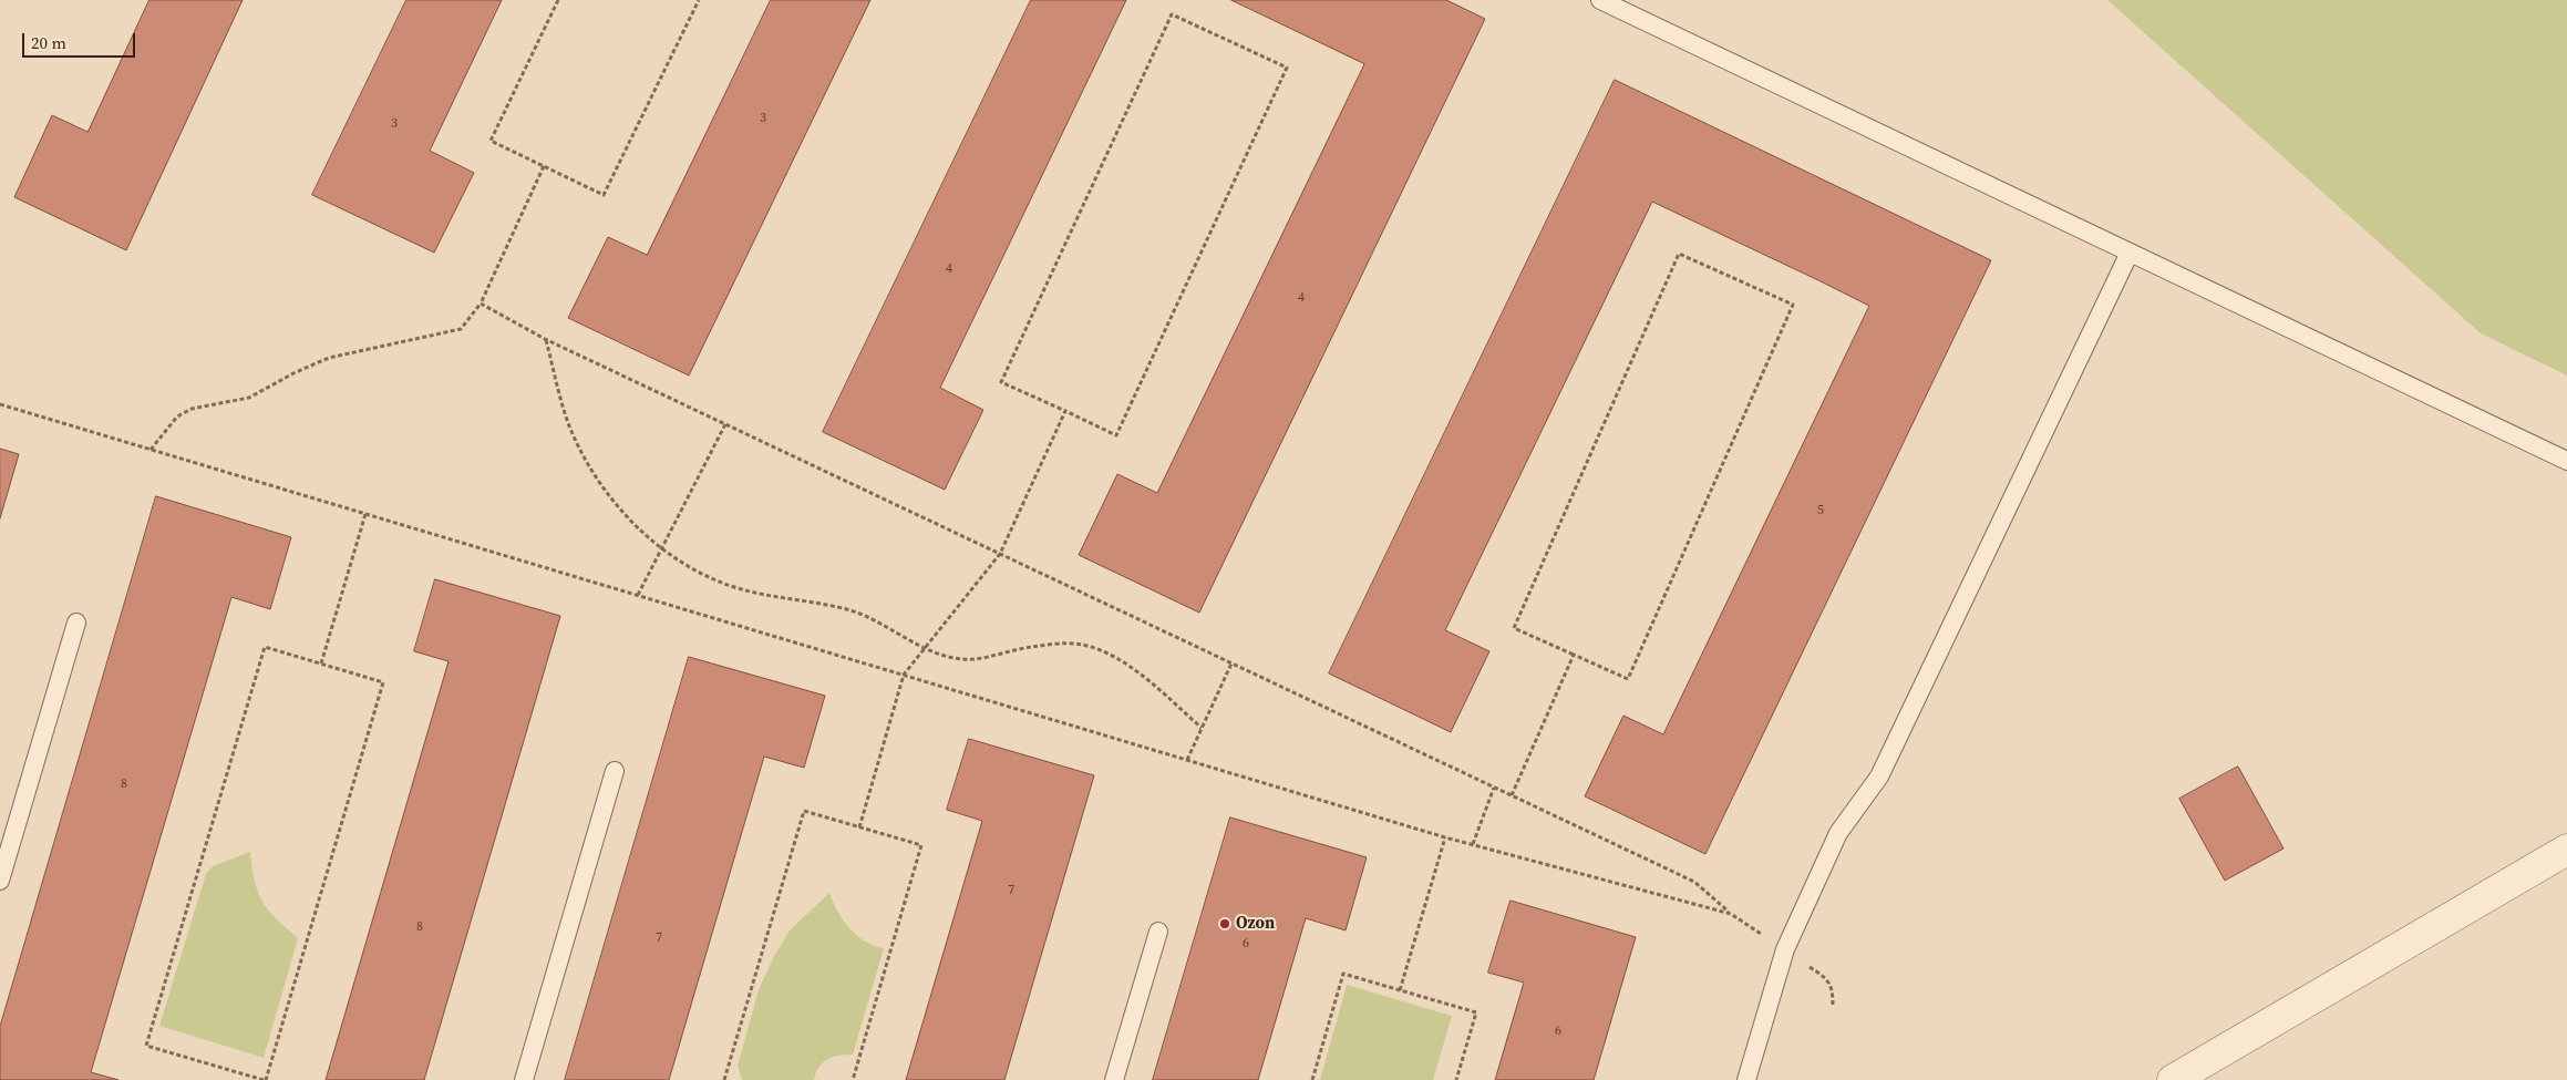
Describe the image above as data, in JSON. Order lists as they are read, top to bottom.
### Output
{
  "places": ["Ozon"],
  "house_numbers": [
    "3",
    "3",
    "4",
    "4",
    "5",
    "8",
    "7",
    "8",
    "7",
    "6",
    "6"
  ],
  "scale_bar": "20 m"
}
